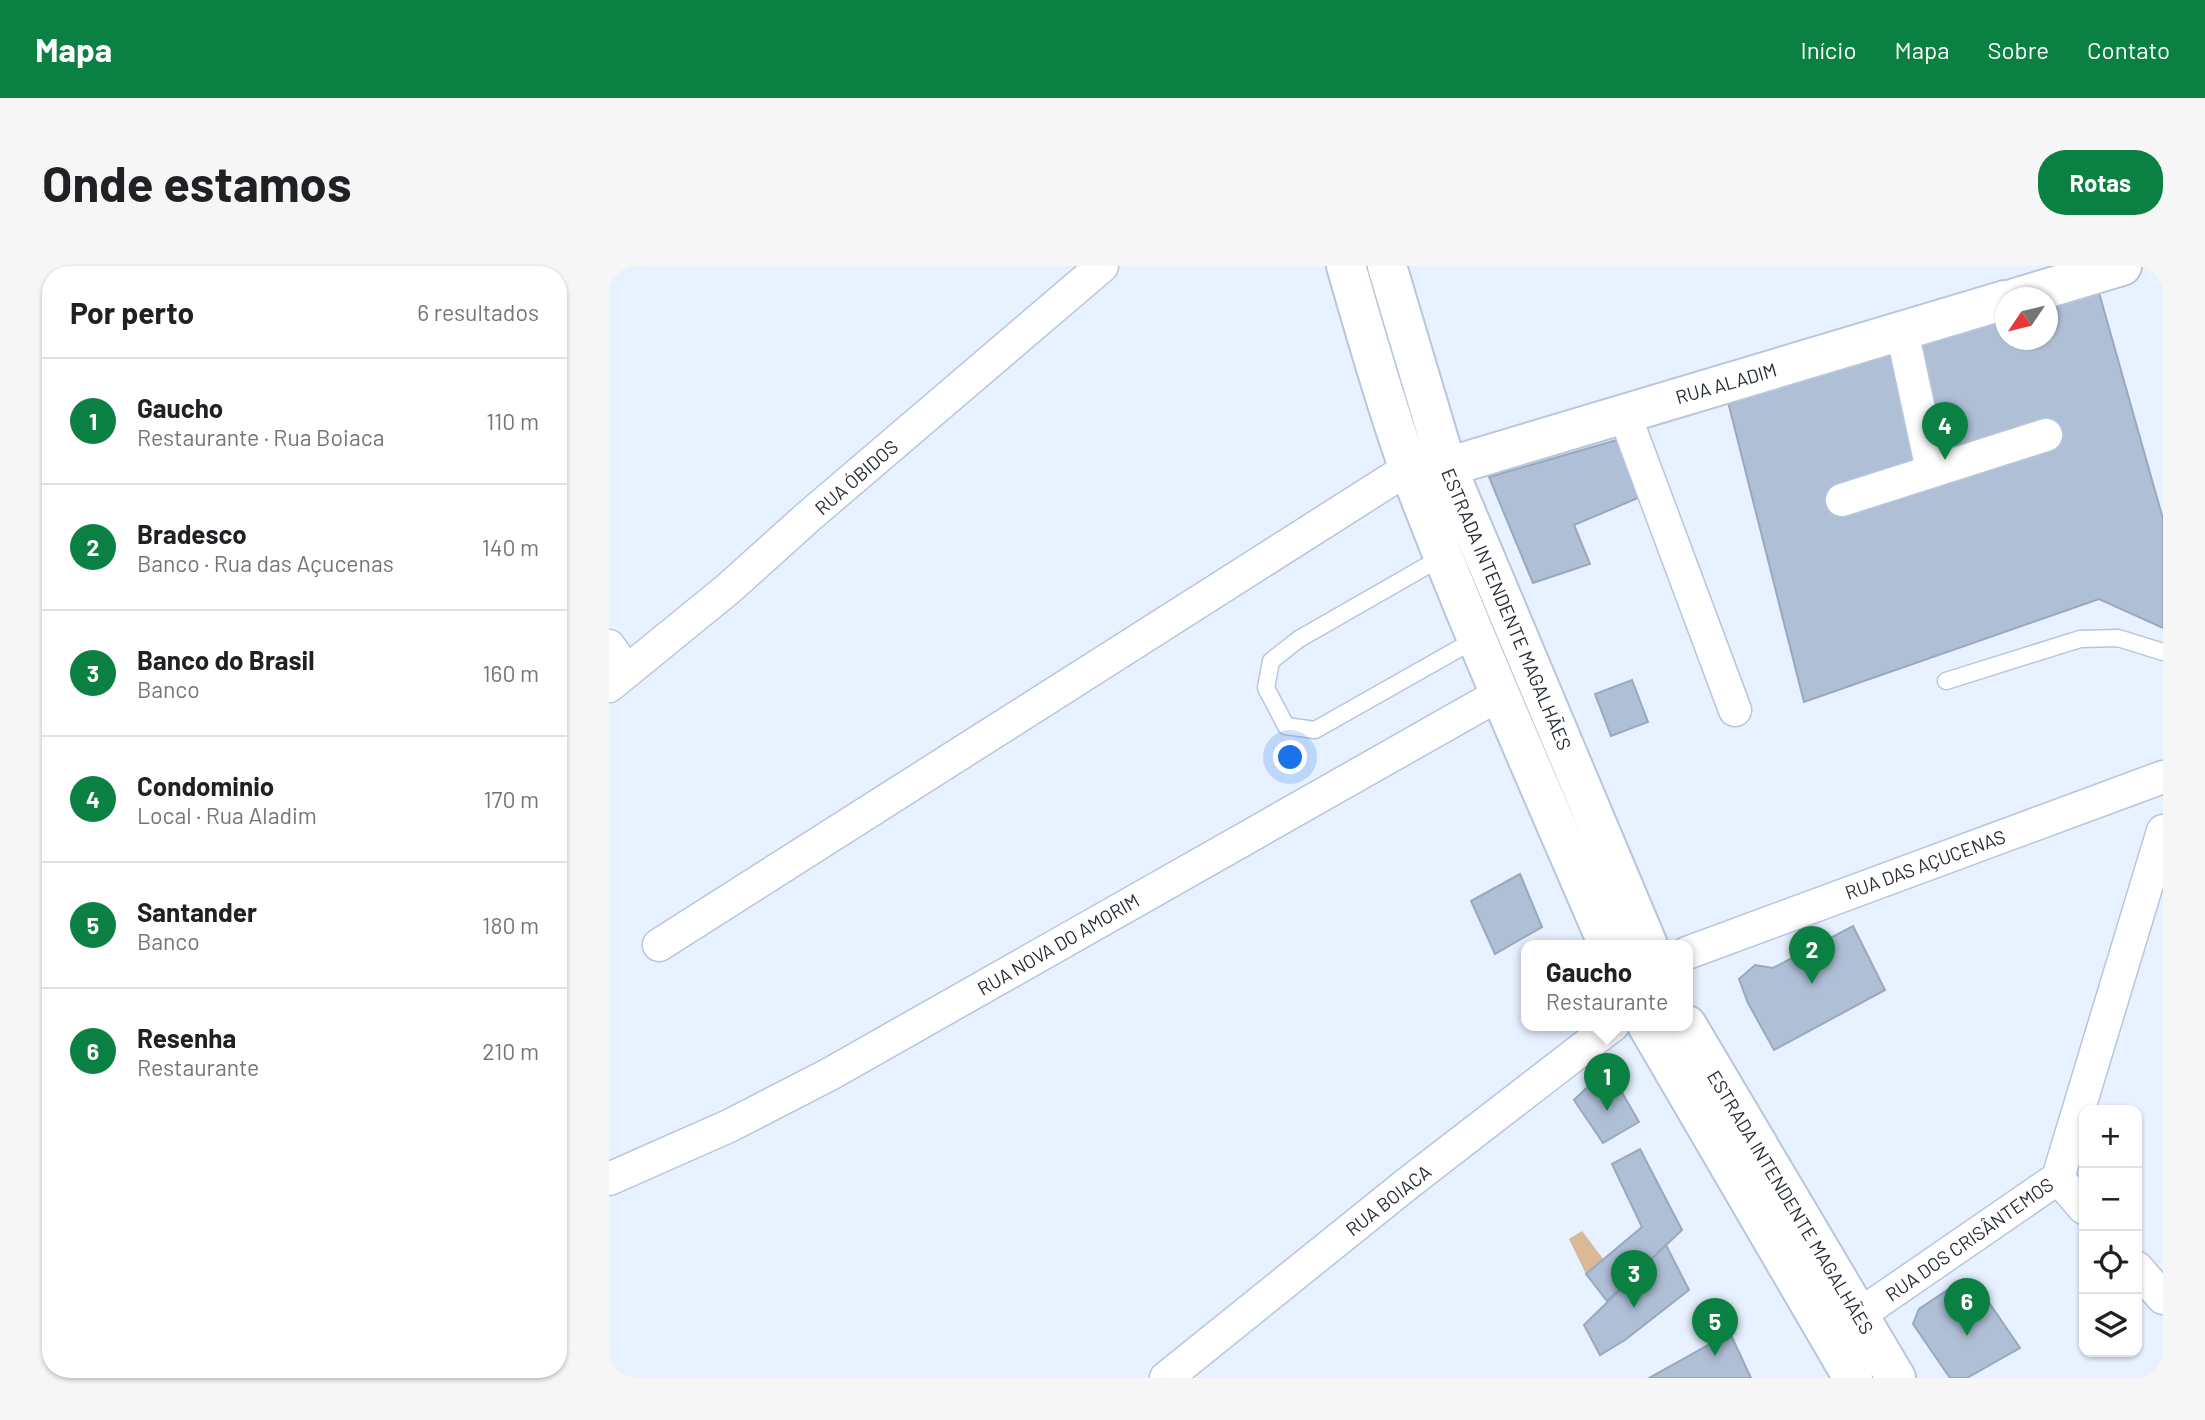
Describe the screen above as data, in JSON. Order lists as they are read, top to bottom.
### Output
{
  "streets": {
    "main road": ["RUA ALADIM", "ESTRADA INTENDENTE MAGALHÃES"],
    "street": [
      "RUA ÓBIDOS",
      "RUA DAS AÇUCENAS",
      "RUA NOVA DO AMORIM",
      "RUA BOIACA",
      "RUA DOS CRISÂNTEMOS"
    ]
  },
  "crossings": [
    ["RUA ALADIM", "ESTRADA INTENDENTE MAGALHÃES"],
    ["ESTRADA INTENDENTE MAGALHÃES", "RUA NOVA DO AMORIM"],
    ["ESTRADA INTENDENTE MAGALHÃES", "RUA DOS CRISÂNTEMOS"]
  ],
  "north": "bottom left",
  "page": {
    "header": "Mapa",
    "nav": [
      "Início",
      "Mapa",
      "Sobre",
      "Contato"
    ],
    "buttons": "Rotas",
    "title": "Onde estamos",
    "heading": ["Por perto", "6 resultados"],
    "list": [
      {
        "mark": "1",
        "name": "Gaucho",
        "note": "Restaurante · Rua Boiaca",
        "value": "110 m"
      },
      {
        "mark": "2",
        "name": "Bradesco",
        "note": "Banco · Rua das Açucenas",
        "value": "140 m"
      },
      {
        "mark": "3",
        "name": "Banco do Brasil",
        "note": "Banco",
        "value": "160 m"
      },
      {
        "mark": "4",
        "name": "Condominio",
        "note": "Local · Rua Aladim",
        "value": "170 m"
      },
      {
        "mark": "5",
        "name": "Santander",
        "note": "Banco",
        "value": "180 m"
      },
      {
        "mark": "6",
        "name": "Resenha",
        "note": "Restaurante",
        "value": "210 m"
      }
    ],
    "pins": [
      "4",
      "2",
      "1",
      "3",
      "6",
      "5"
    ],
    "popup": ["Gaucho", "Restaurante"],
    "map_buttons": ["+", "−"]
  }
}
